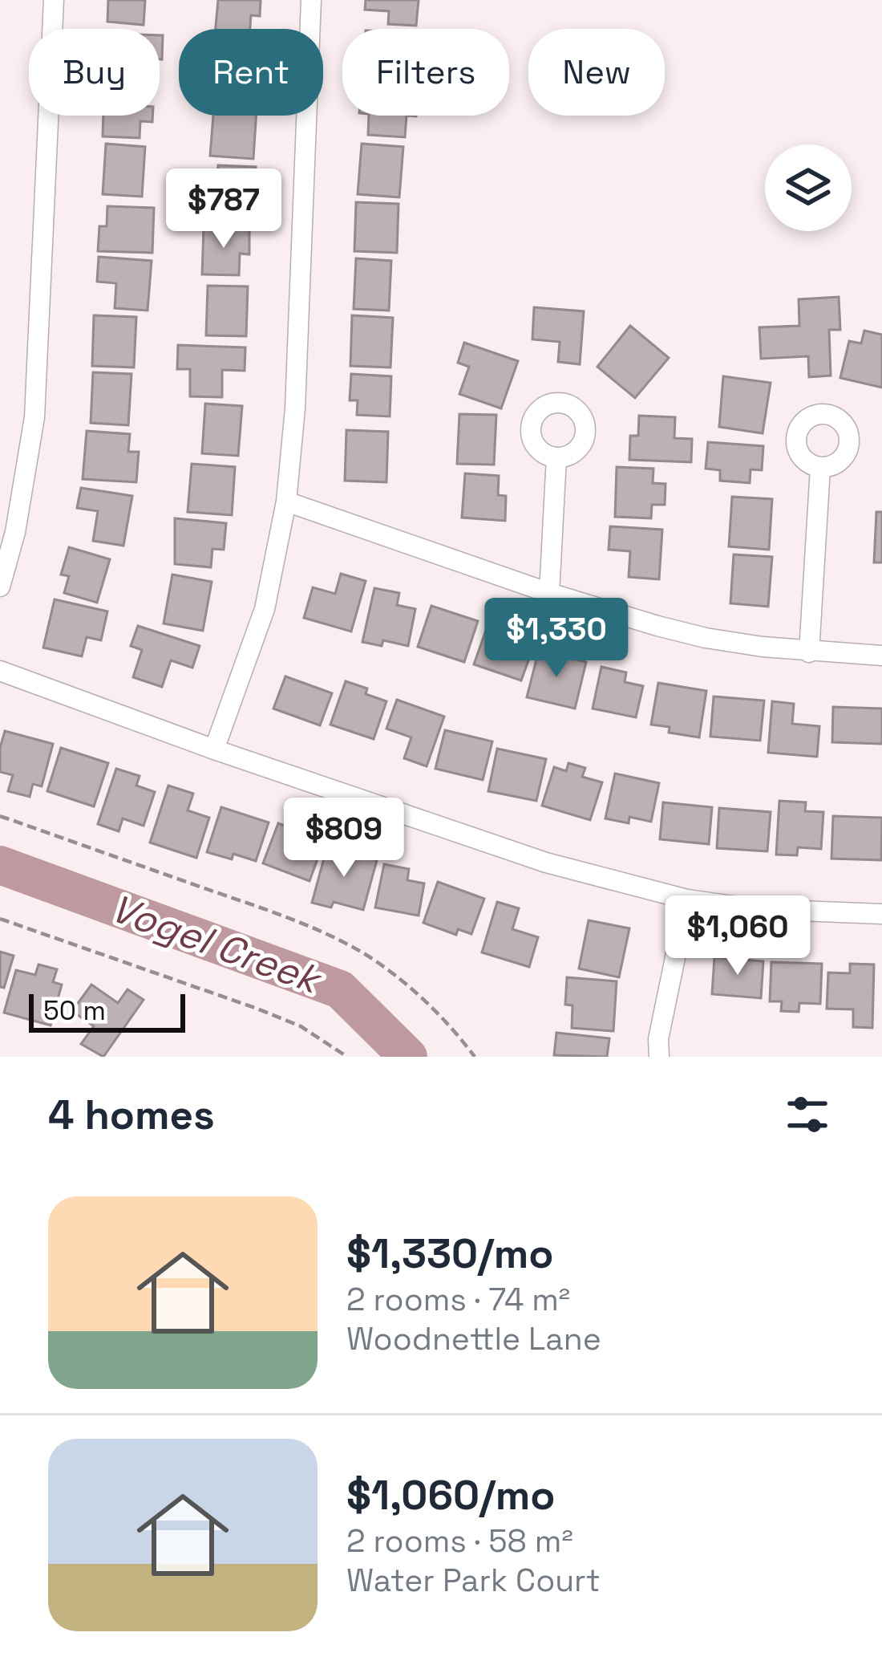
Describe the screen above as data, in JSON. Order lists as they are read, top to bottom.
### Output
{
  "water": ["Vogel Creek"],
  "scale_bar": "50 m",
  "page": {
    "chip": [
      "Buy",
      "Rent",
      "Filters",
      "New"
    ],
    "price": [
      "$787",
      "$1,330",
      "$809",
      "$1,060"
    ],
    "scale": "50 m",
    "heading": "4 homes",
    "list": [
      {
        "name": "$1,330/mo",
        "note": "2 rooms · 74 m² · Woodnettle Lane"
      },
      {
        "name": "$1,060/mo",
        "note": "2 rooms · 58 m² · Water Park Court"
      }
    ]
  }
}
